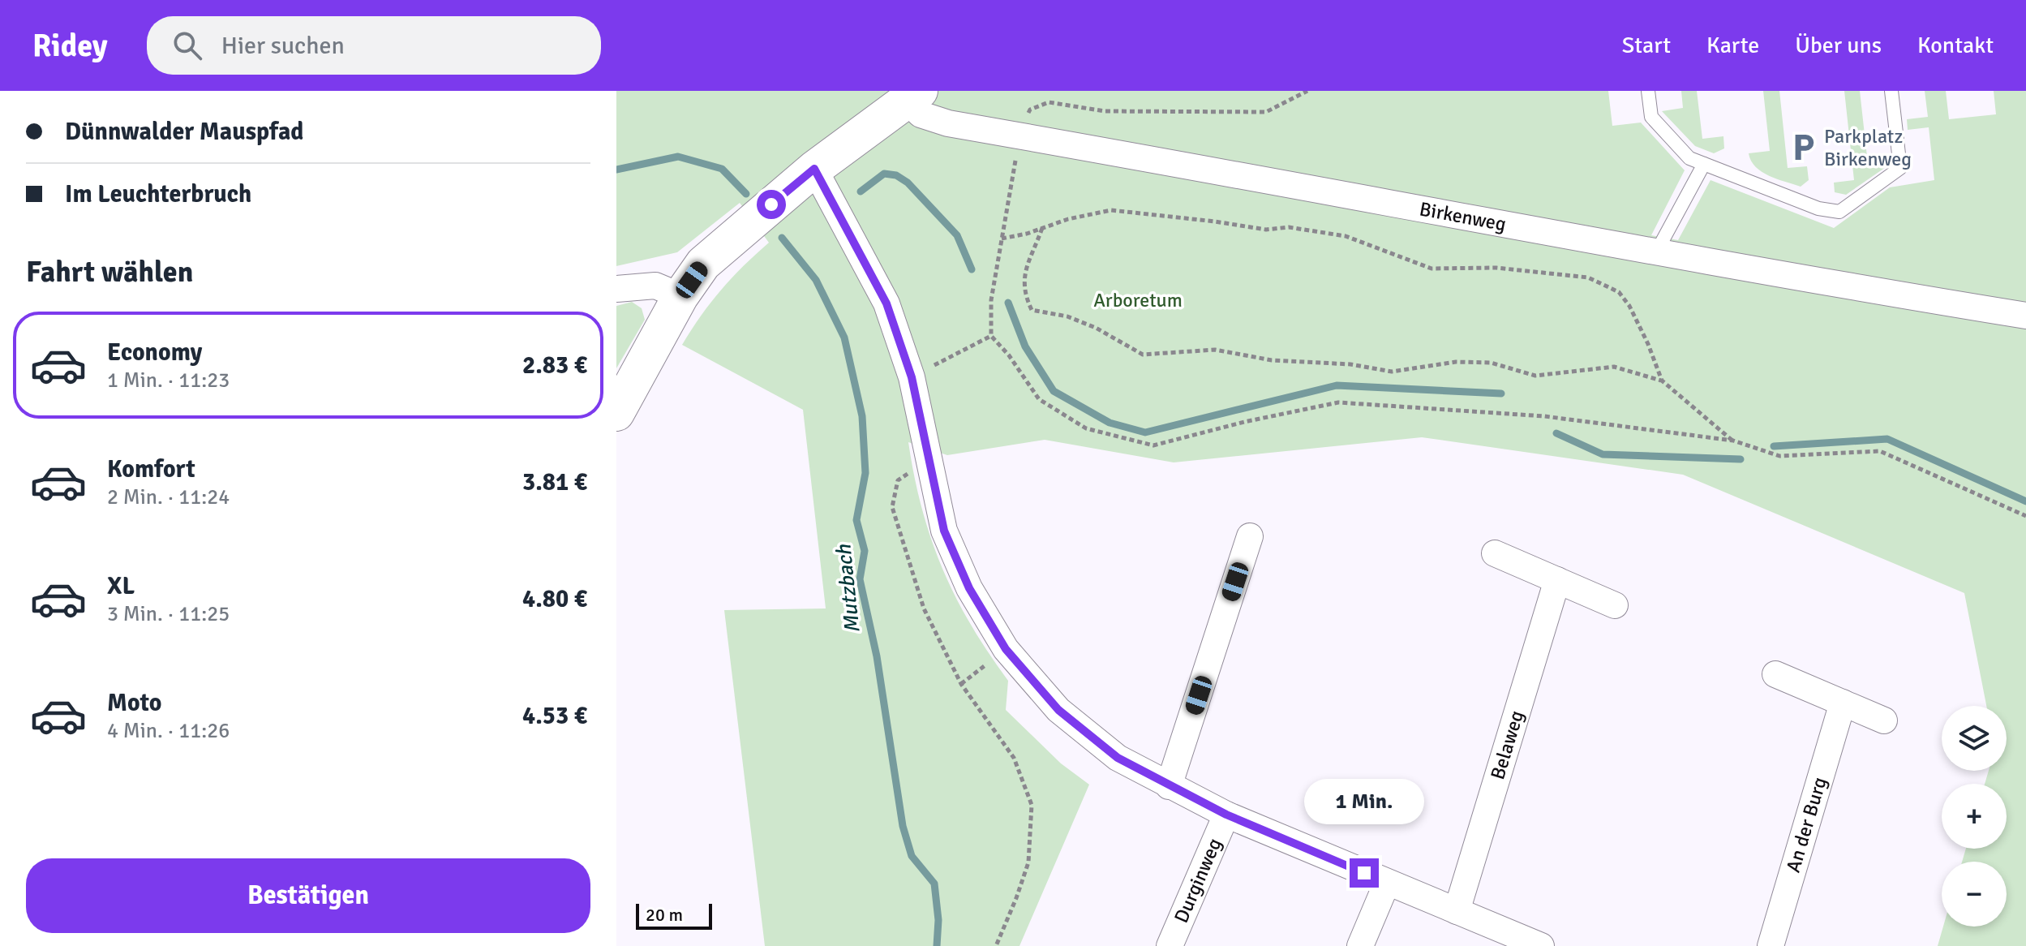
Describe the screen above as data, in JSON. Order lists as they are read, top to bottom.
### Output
{
  "streets": {
    "street": [
      "Birkenweg",
      "Belaweg",
      "An der Burg",
      "Durginweg"
    ]
  },
  "water": ["Mutzbach"],
  "parks": ["Arboretum"],
  "places": {
    "parking": ["Parkplatz Birkenweg"]
  },
  "scale_bar": "20 m",
  "page": {
    "header": "Ridey",
    "search": "Hier suchen",
    "nav": [
      "Start",
      "Karte",
      "Über uns",
      "Kontakt"
    ],
    "banner": ["Dünnwalder Mauspfad", "Im Leuchterbruch"],
    "heading": "Fahrt wählen",
    "list": [
      {
        "name": "Economy",
        "note": "1 Min. · 11:23",
        "value": "2.83 €"
      },
      {
        "name": "Komfort",
        "note": "2 Min. · 11:24",
        "value": "3.81 €"
      },
      {
        "name": "XL",
        "note": "3 Min. · 11:25",
        "value": "4.80 €"
      },
      {
        "name": "Moto",
        "note": "4 Min. · 11:26",
        "value": "4.53 €"
      }
    ],
    "map_buttons": ["+", "−"],
    "bubble": "1 Min.",
    "buttons": "Bestätigen",
    "scale": "20 m"
  }
}
